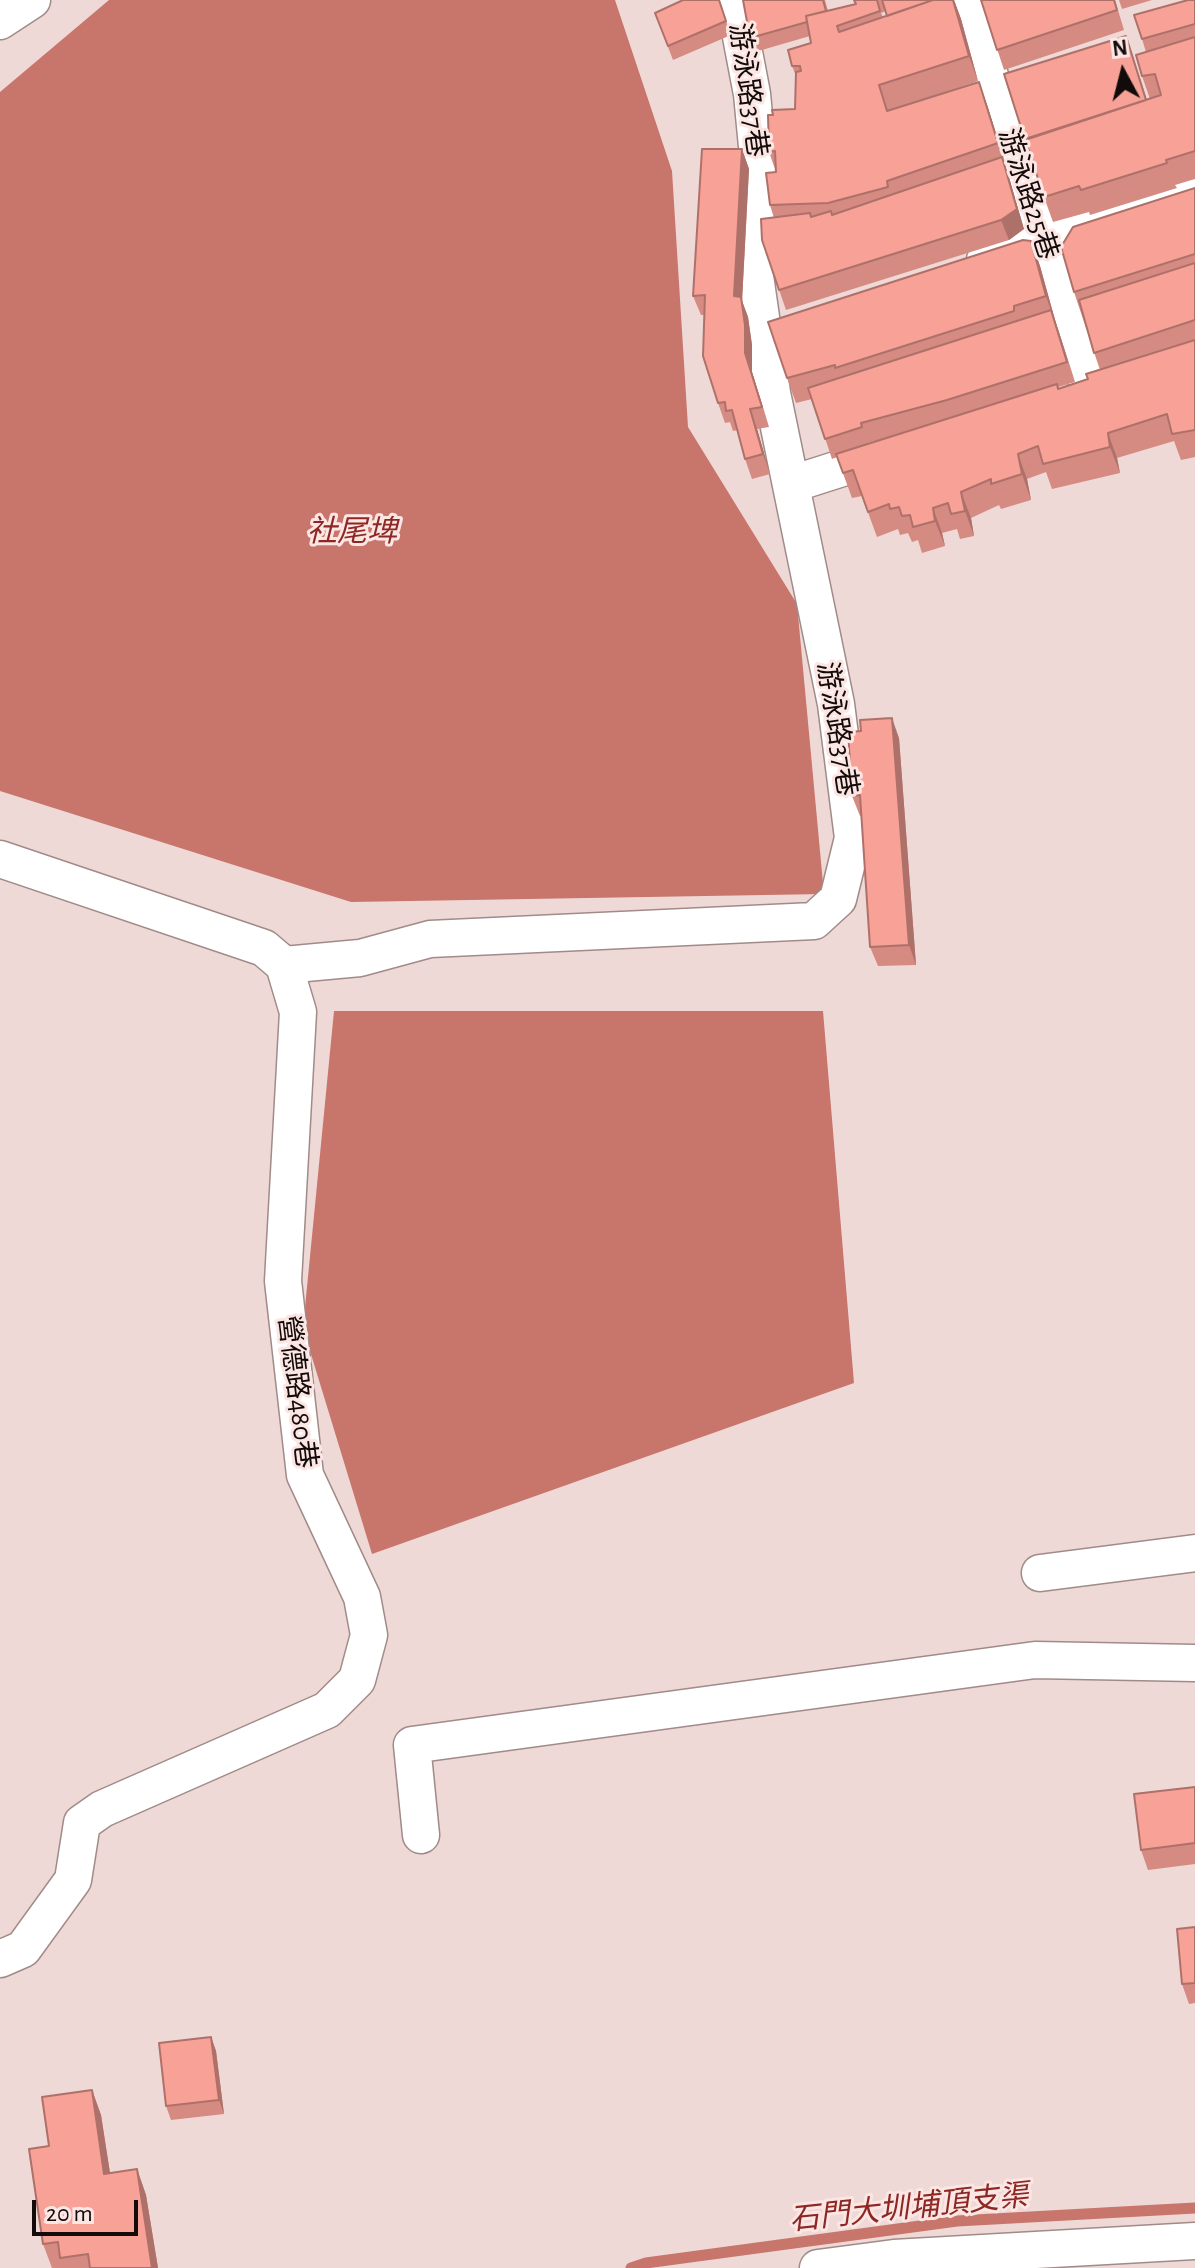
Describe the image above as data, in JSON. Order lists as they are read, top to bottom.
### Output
{
  "streets": {
    "street": ["游泳路37巷", "游泳路25巷", "營德路480巷"]
  },
  "crossings": [
    ["游泳路37巷", "營德路480巷"]
  ],
  "water": ["社尾埤", "石門大圳埔頂支渠"],
  "scale_bar": "20 m",
  "north": "top"
}
